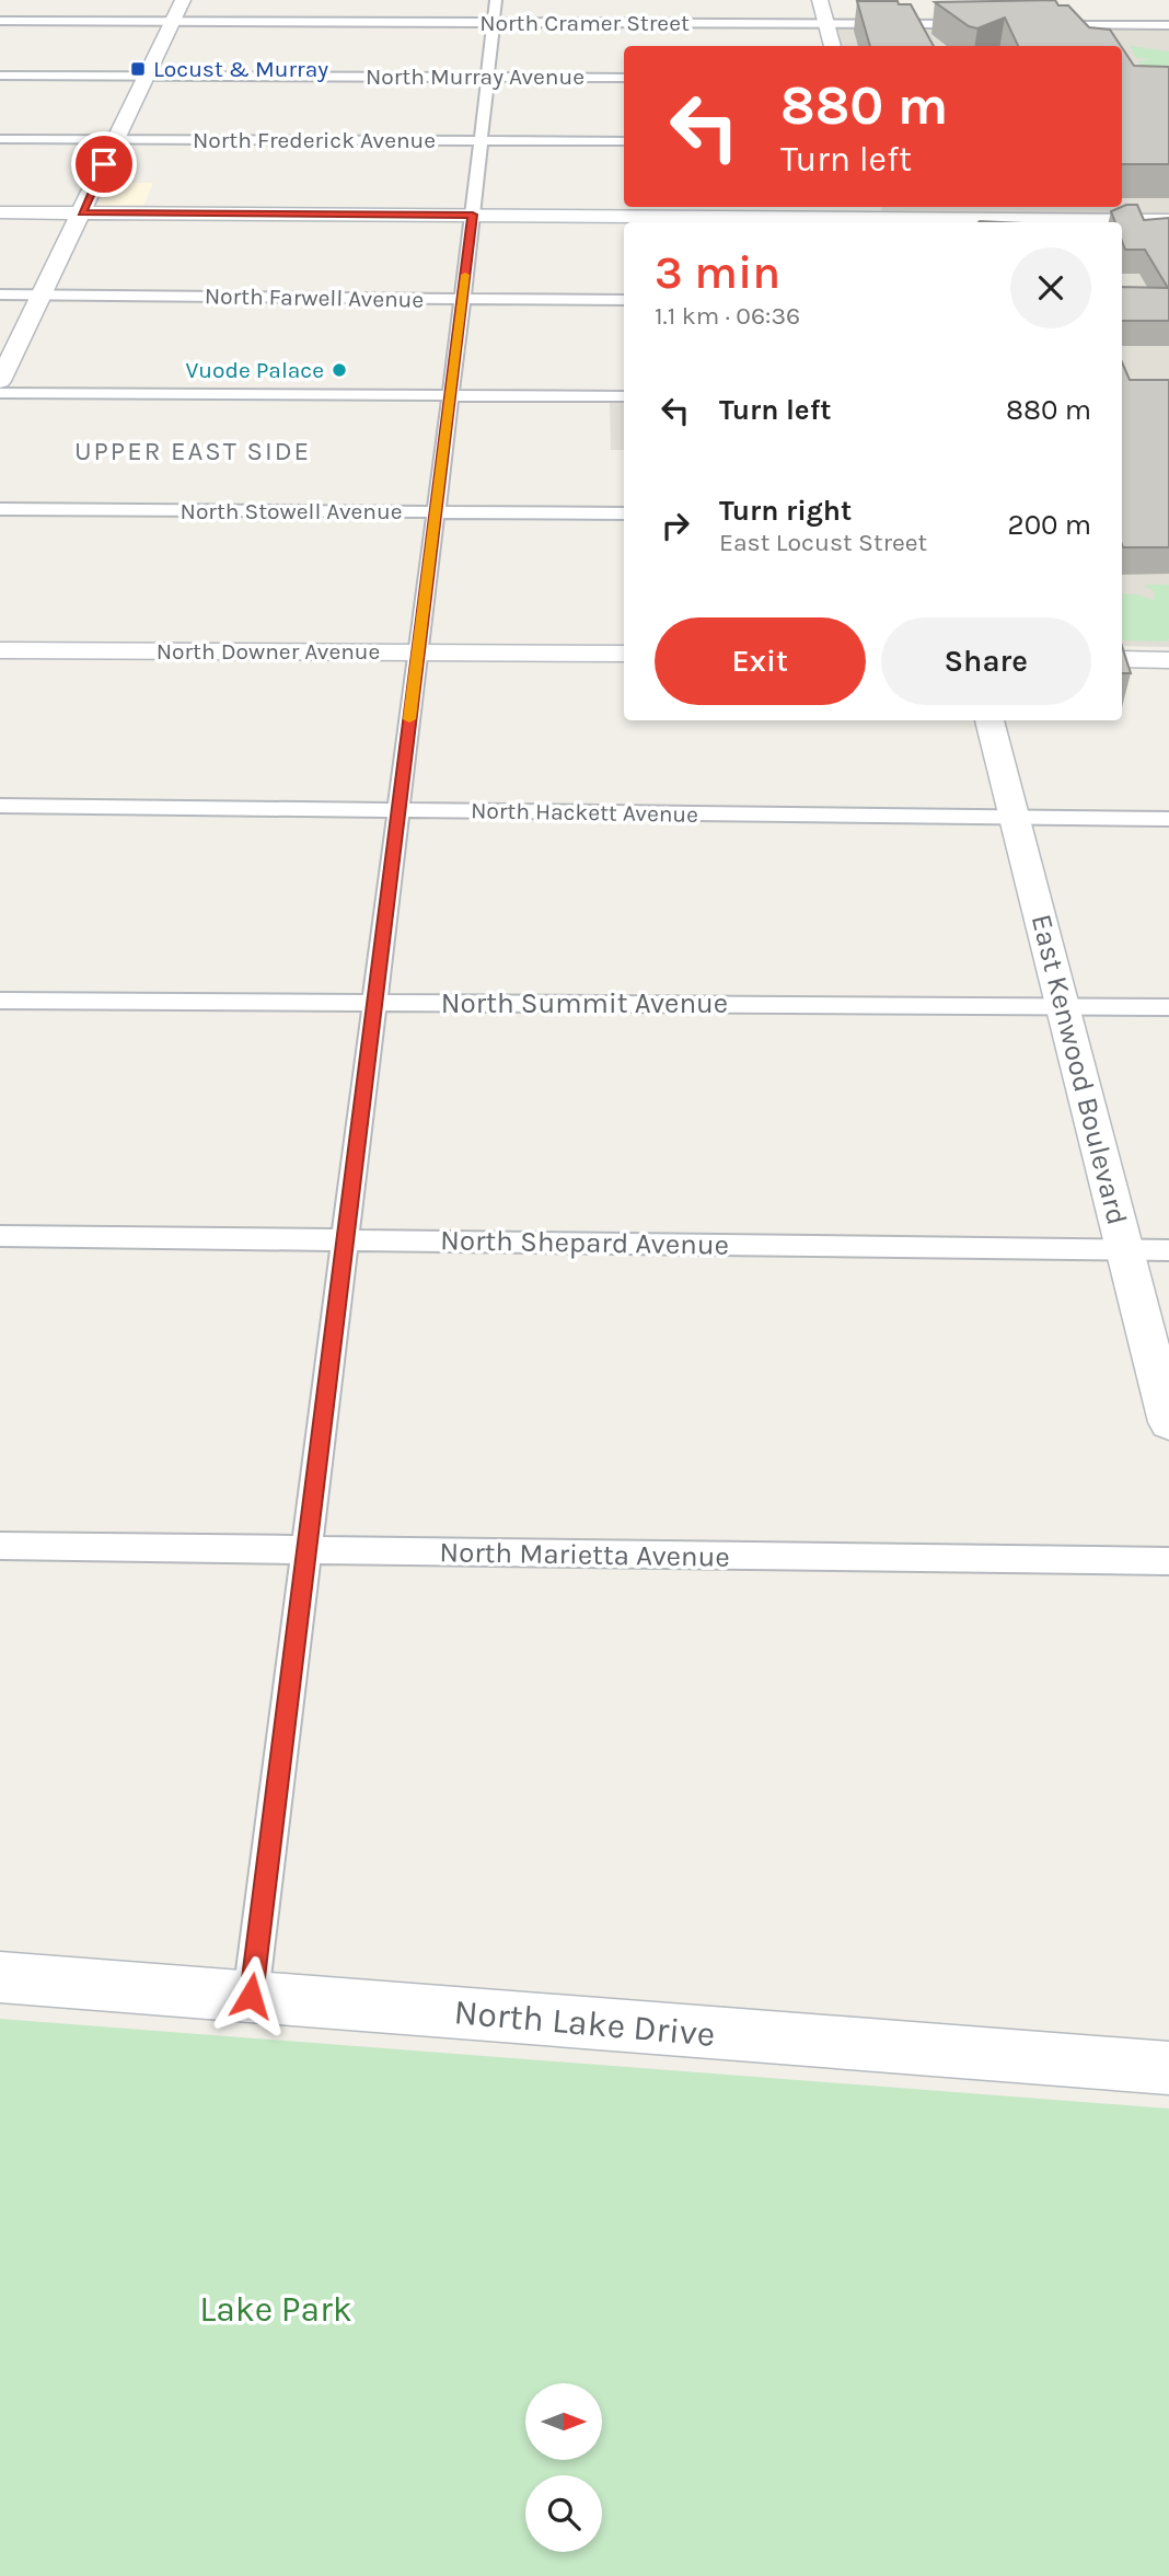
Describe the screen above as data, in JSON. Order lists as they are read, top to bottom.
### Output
{
  "streets": {
    "street": [
      "North Cramer Street",
      "North Murray Avenue",
      "North Frederick Avenue",
      "North Farwell Avenue",
      "North Stowell Avenue",
      "North Downer Avenue",
      "North Hackett Avenue",
      "North Summit Avenue",
      "East Kenwood Boulevard",
      "North Shepard Avenue",
      "North Marietta Avenue",
      "North Lake Drive"
    ]
  },
  "crossings": [
    ["North Hackett Avenue", "East Kenwood Boulevard"],
    ["North Summit Avenue", "East Kenwood Boulevard"],
    ["East Kenwood Boulevard", "North Shepard Avenue"]
  ],
  "districts": ["UPPER EAST SIDE"],
  "parks": ["Lake Park"],
  "places": {
    "transit": ["Locust & Murray"],
    "other": ["Vuode Palace"]
  },
  "north": "right",
  "page": {
    "turn": ["880 m", "Turn left"],
    "heading": ["3 min", "1.1 km · 06:36"],
    "list": [
      {
        "name": "Turn left",
        "value": "880 m"
      },
      {
        "name": "Turn right",
        "note": "East Locust Street",
        "value": "200 m"
      }
    ],
    "buttons": ["Exit", "Share"]
  }
}
